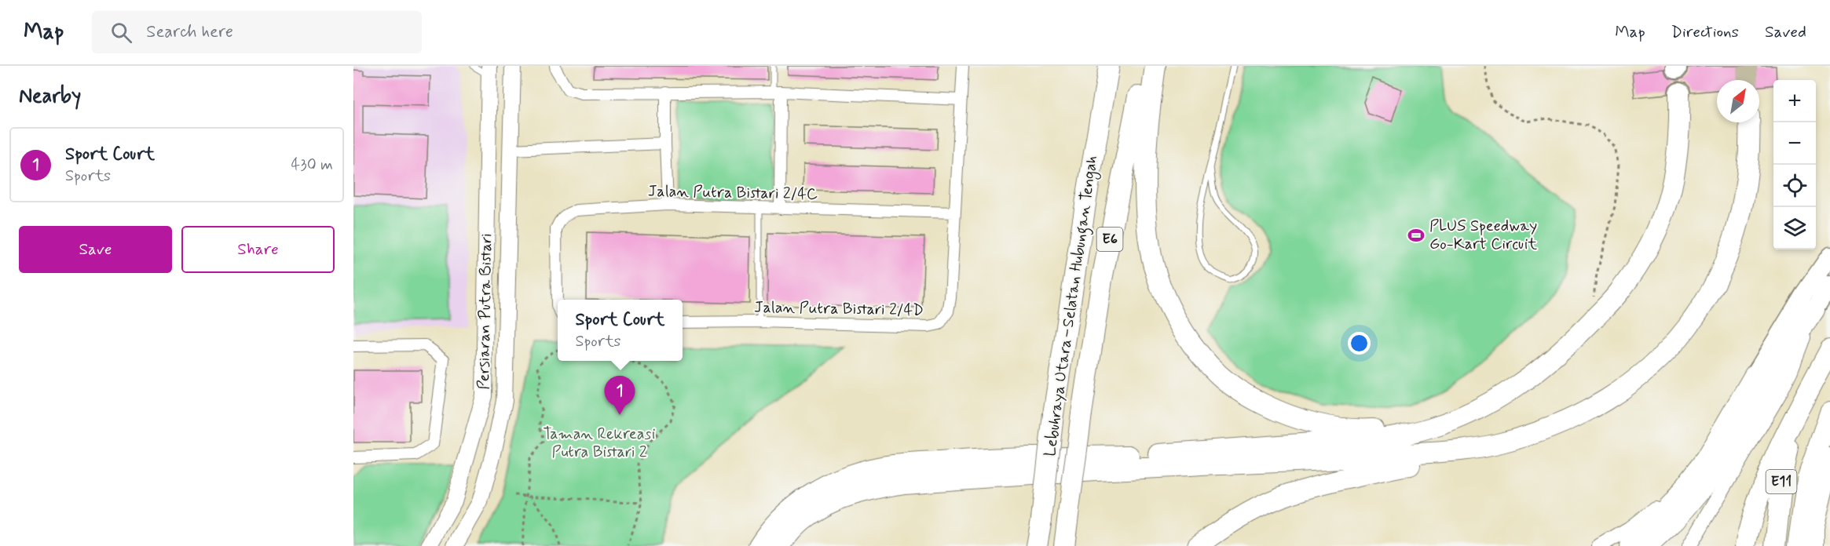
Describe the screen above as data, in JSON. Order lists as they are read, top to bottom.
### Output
{
  "streets": {
    "highway": ["E6", "Lebuhraya Utara–Selatan Hubungan Tengah", "E11"],
    "main road": ["Persiaran Putra Bistari"],
    "street": ["Jalan Putra Bistari 2/4C", "Jalan Putra Bistari 2/4D"]
  },
  "crossings": [
    ["Jalan Putra Bistari 2/4C", "Jalan Putra Bistari 2/4D"]
  ],
  "parks": ["Taman Rekreasi Putra Bistari 2"],
  "places": {
    "sports": ["PLUS Speedway Go-Kart Circuit"]
  },
  "north": "top right",
  "page": {
    "header": "Map",
    "search": "Search here",
    "nav": ["Map", "Directions", "Saved"],
    "heading": "Nearby",
    "map_buttons": ["+", "−"],
    "list": [
      {
        "mark": "1",
        "name": "Sport Court",
        "note": "Sports",
        "value": "430 m"
      }
    ],
    "buttons": ["Save", "Share"],
    "popup": ["Sport Court", "Sports"],
    "pins": "1"
  }
}
